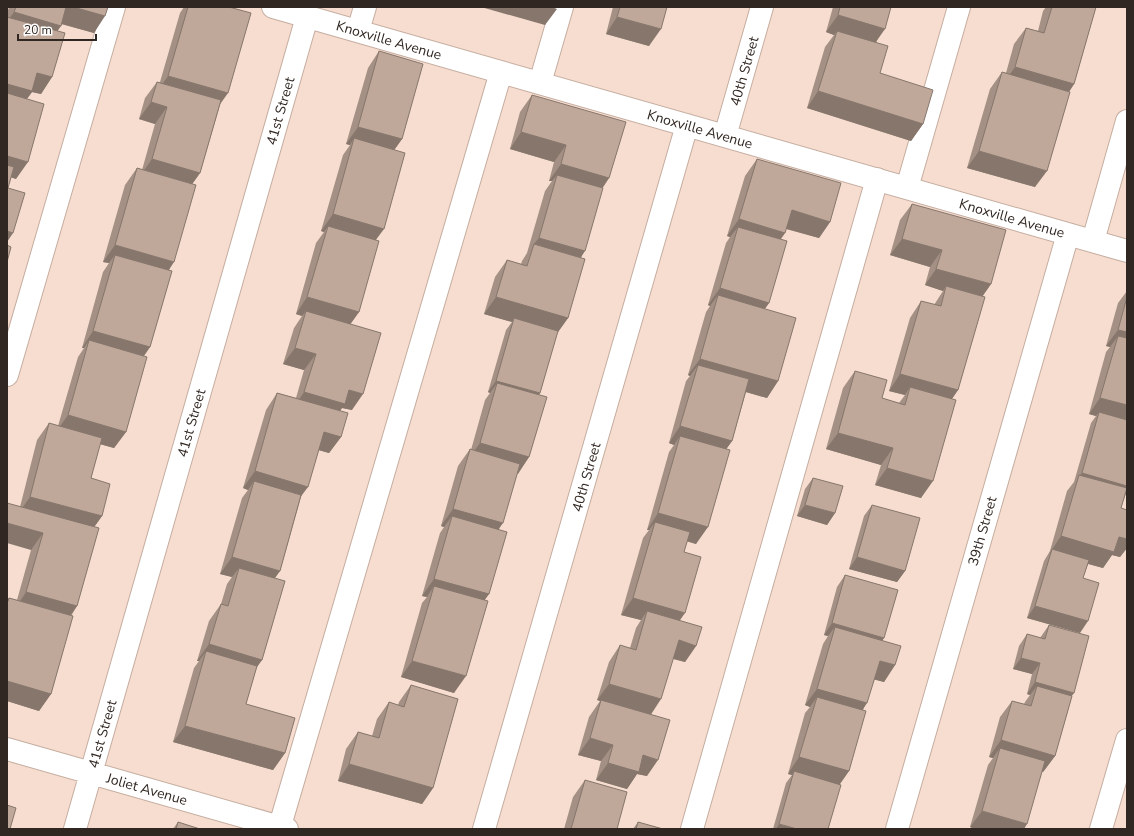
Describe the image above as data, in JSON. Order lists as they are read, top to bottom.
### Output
{
  "streets": {
    "street": [
      "Knoxville Avenue",
      "40th Street",
      "41st Street",
      "39th Street",
      "Joliet Avenue"
    ]
  },
  "crossings": [
    ["Knoxville Avenue", "40th Street"],
    ["Knoxville Avenue", "41st Street"],
    ["Knoxville Avenue", "39th Street"],
    ["41st Street", "Joliet Avenue"]
  ],
  "scale_bar": "20 m"
}
